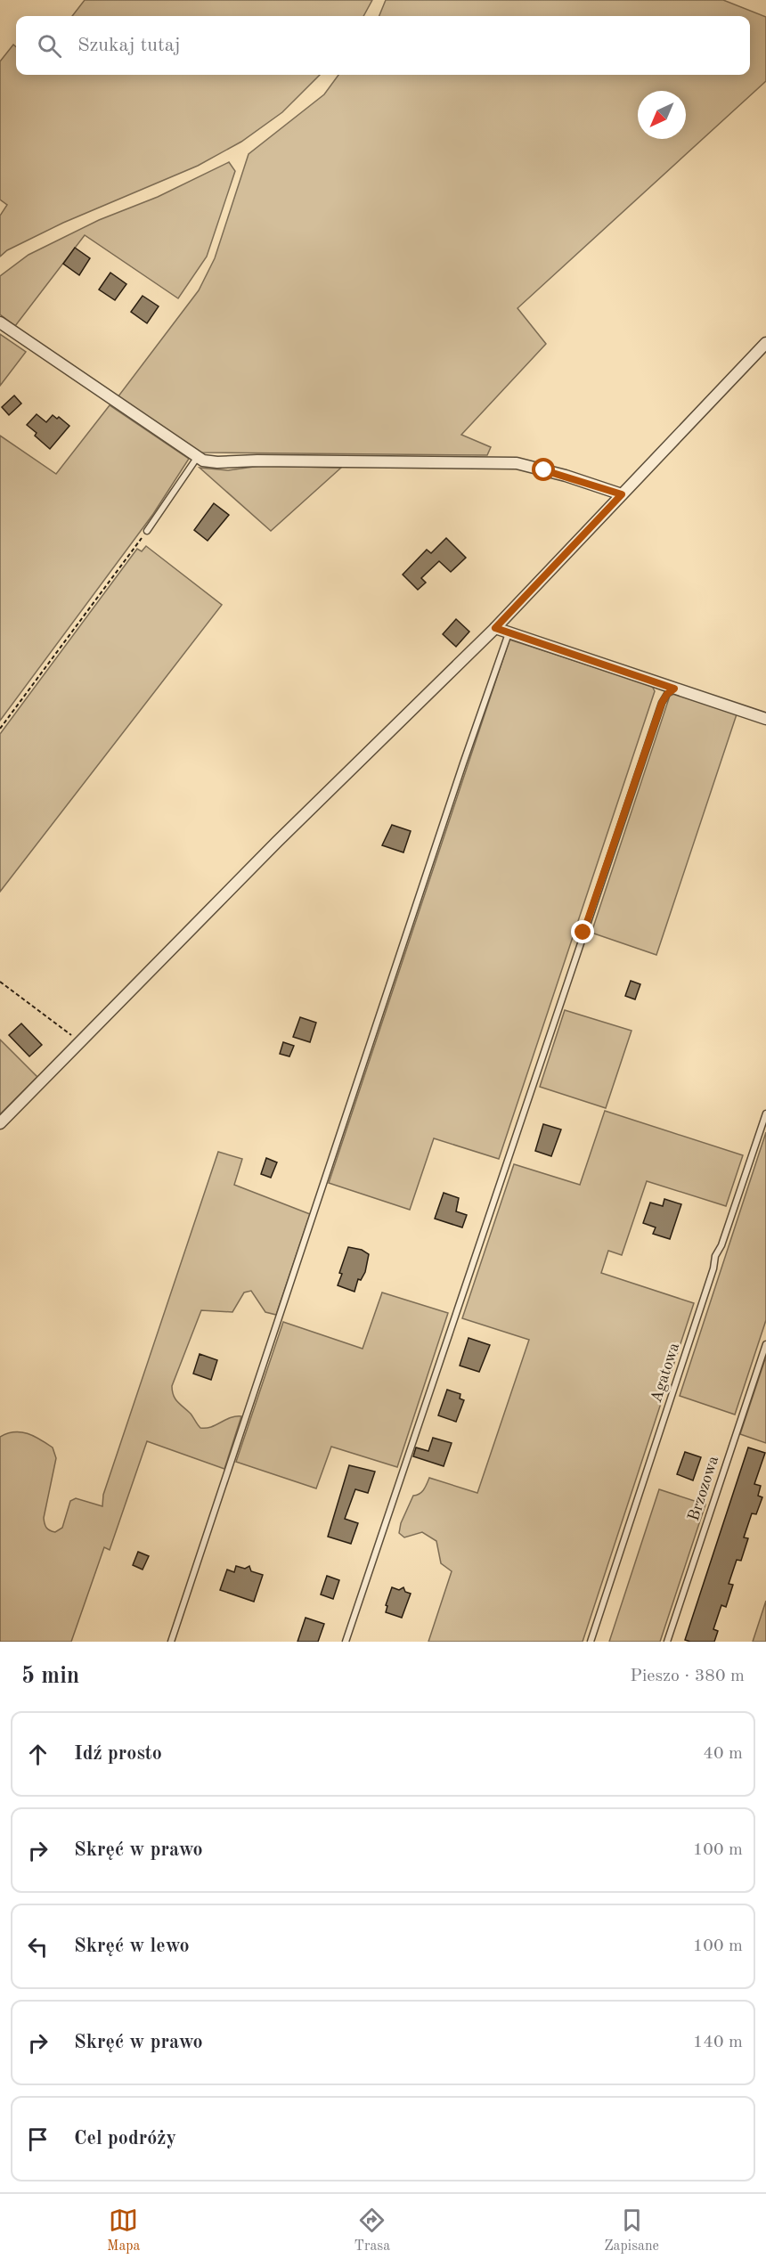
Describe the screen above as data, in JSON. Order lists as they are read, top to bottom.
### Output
{
  "streets": {
    "lane": ["Agatowa", "Brzozowa"]
  },
  "north": "bottom left",
  "page": {
    "search": "Szukaj tutaj",
    "heading": ["5 min", "Pieszo · 380 m"],
    "list": [
      ["Idź prosto", "40 m"],
      ["Skręć w prawo", "100 m"],
      ["Skręć w lewo", "100 m"],
      ["Skręć w prawo", "140 m"],
      "Cel podróży"
    ],
    "nav": ["Mapa", "Trasa", "Zapisane"]
  }
}
